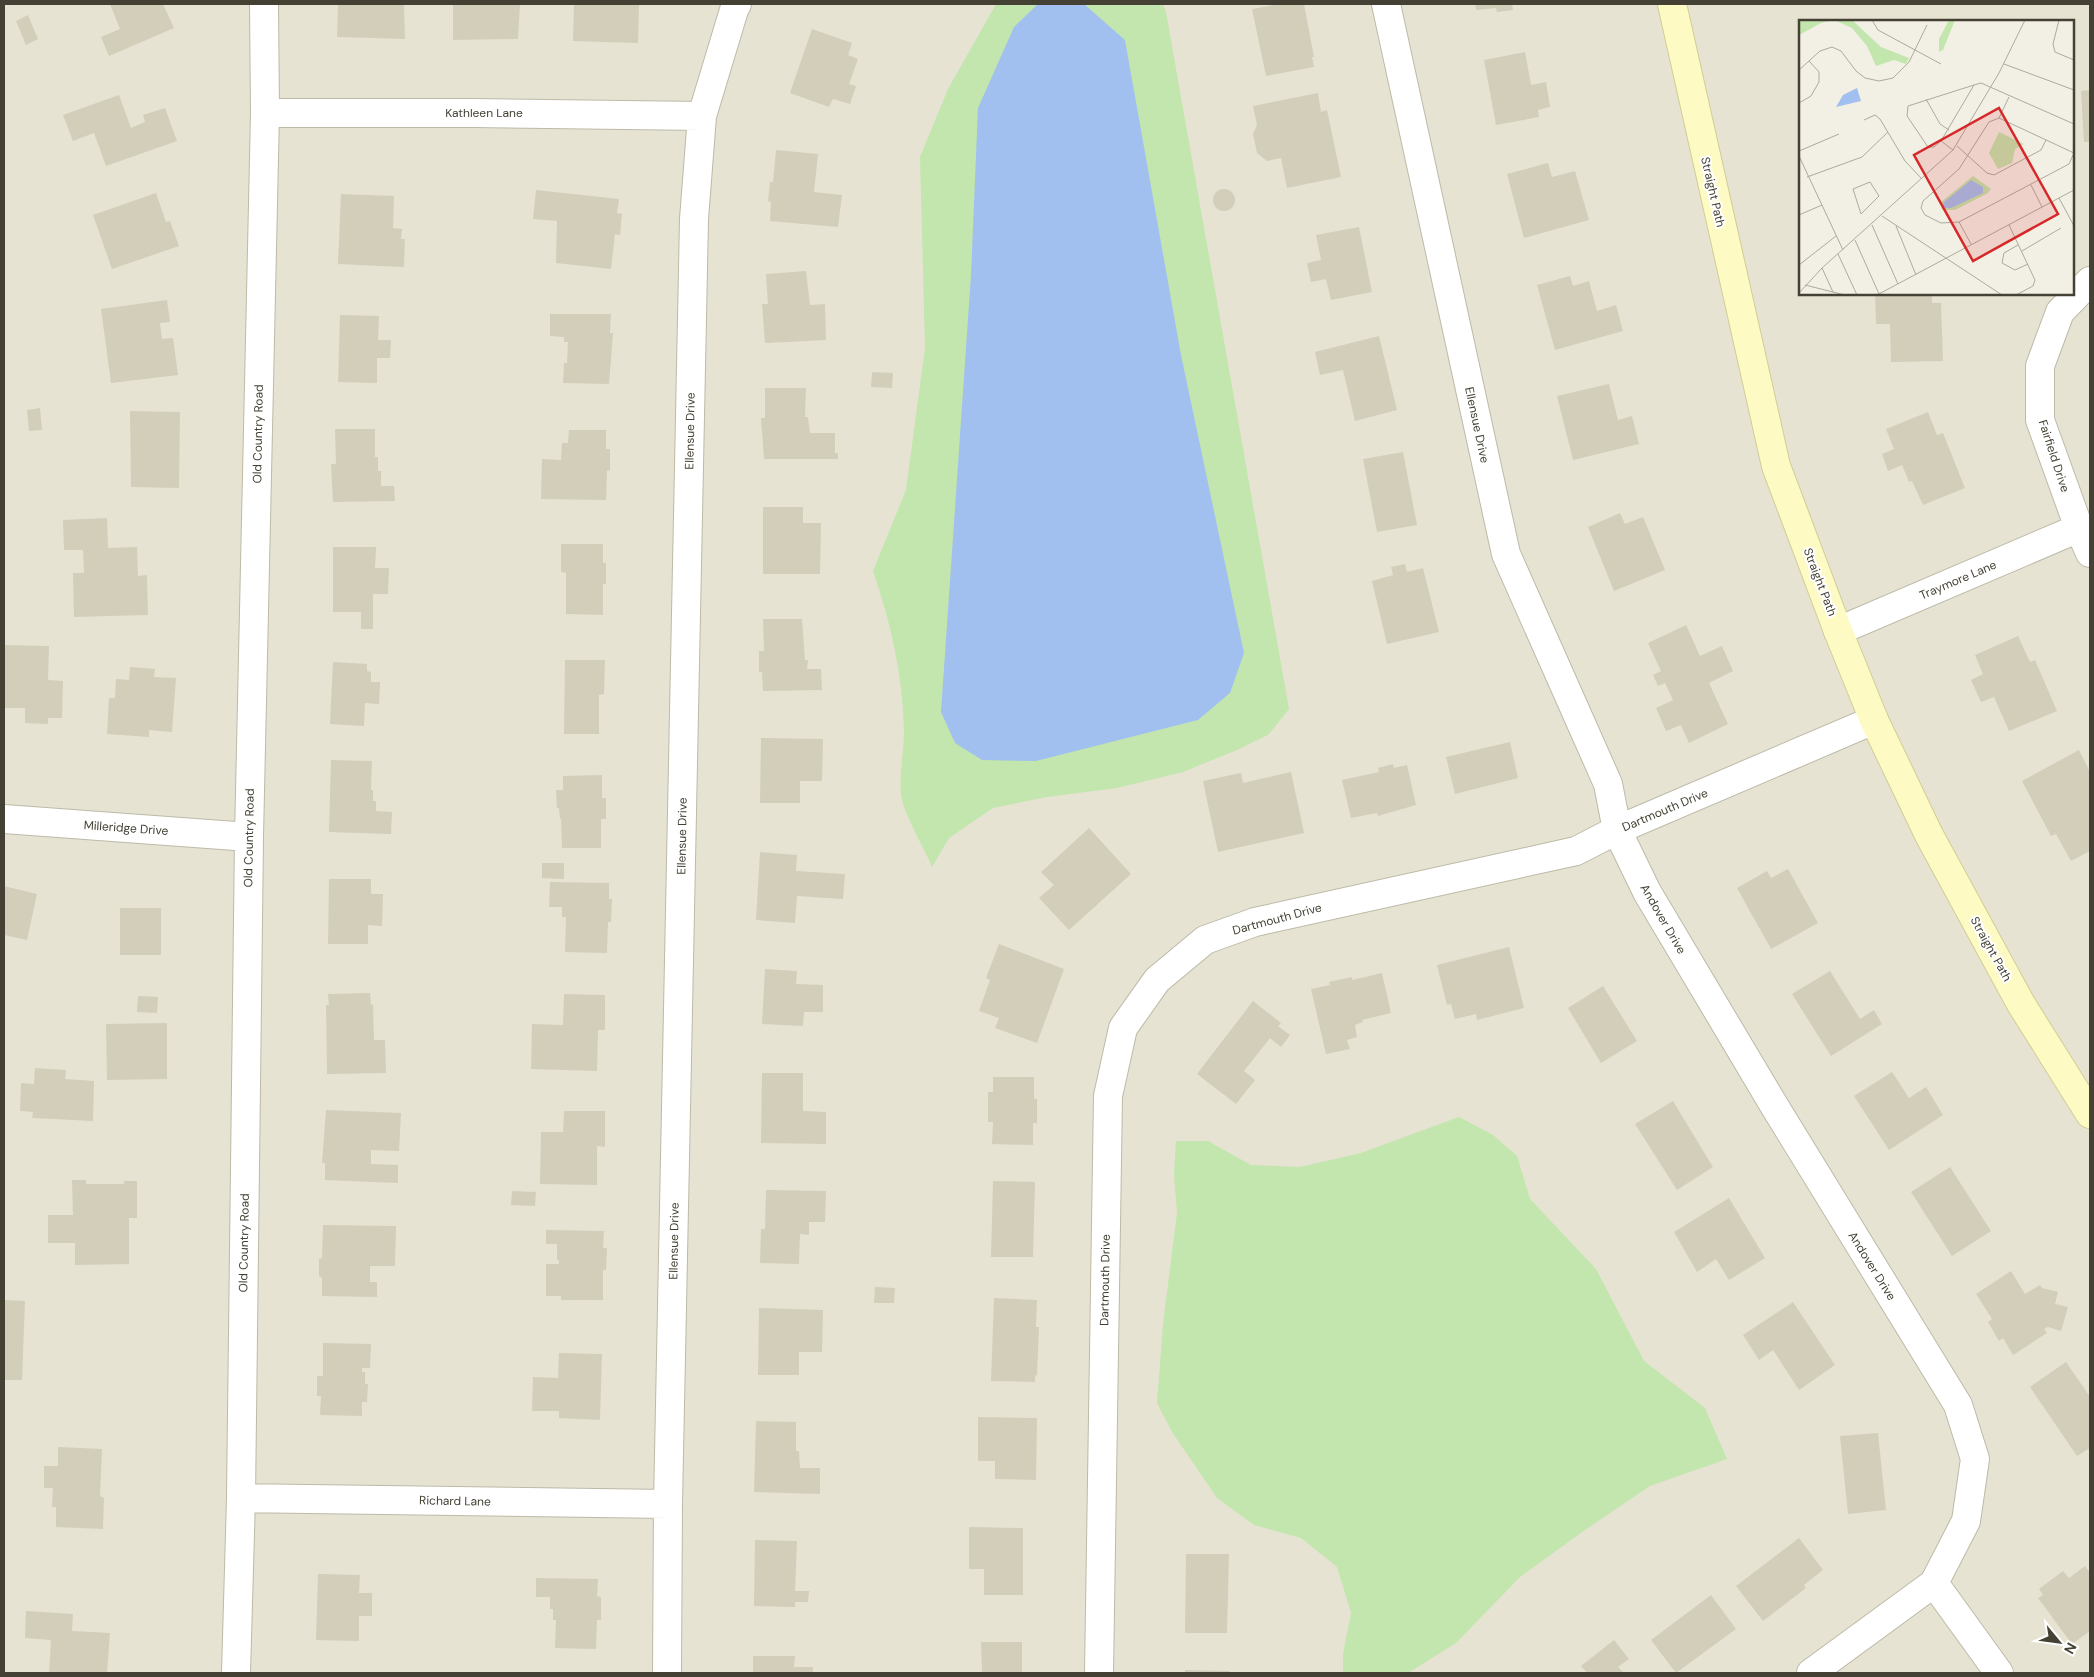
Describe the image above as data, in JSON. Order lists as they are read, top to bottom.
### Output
{
  "streets": {
    "main road": ["Straight Path"],
    "street": [
      "Kathleen Lane",
      "Ellensue Drive",
      "Old Country Road",
      "Fairfield Drive",
      "Traymore Lane",
      "Dartmouth Drive",
      "Milleridge Drive",
      "Andover Drive",
      "Richard Lane"
    ]
  },
  "crossings": [
    ["Kathleen Lane", "Ellensue Drive"],
    ["Kathleen Lane", "Old Country Road"],
    ["Straight Path", "Traymore Lane"],
    ["Straight Path", "Dartmouth Drive"],
    ["Ellensue Drive", "Dartmouth Drive"],
    ["Ellensue Drive", "Andover Drive"],
    ["Ellensue Drive", "Richard Lane"],
    ["Old Country Road", "Milleridge Drive"],
    ["Old Country Road", "Richard Lane"],
    ["Fairfield Drive", "Traymore Lane"],
    ["Dartmouth Drive", "Andover Drive"]
  ],
  "north": "bottom right"
}
